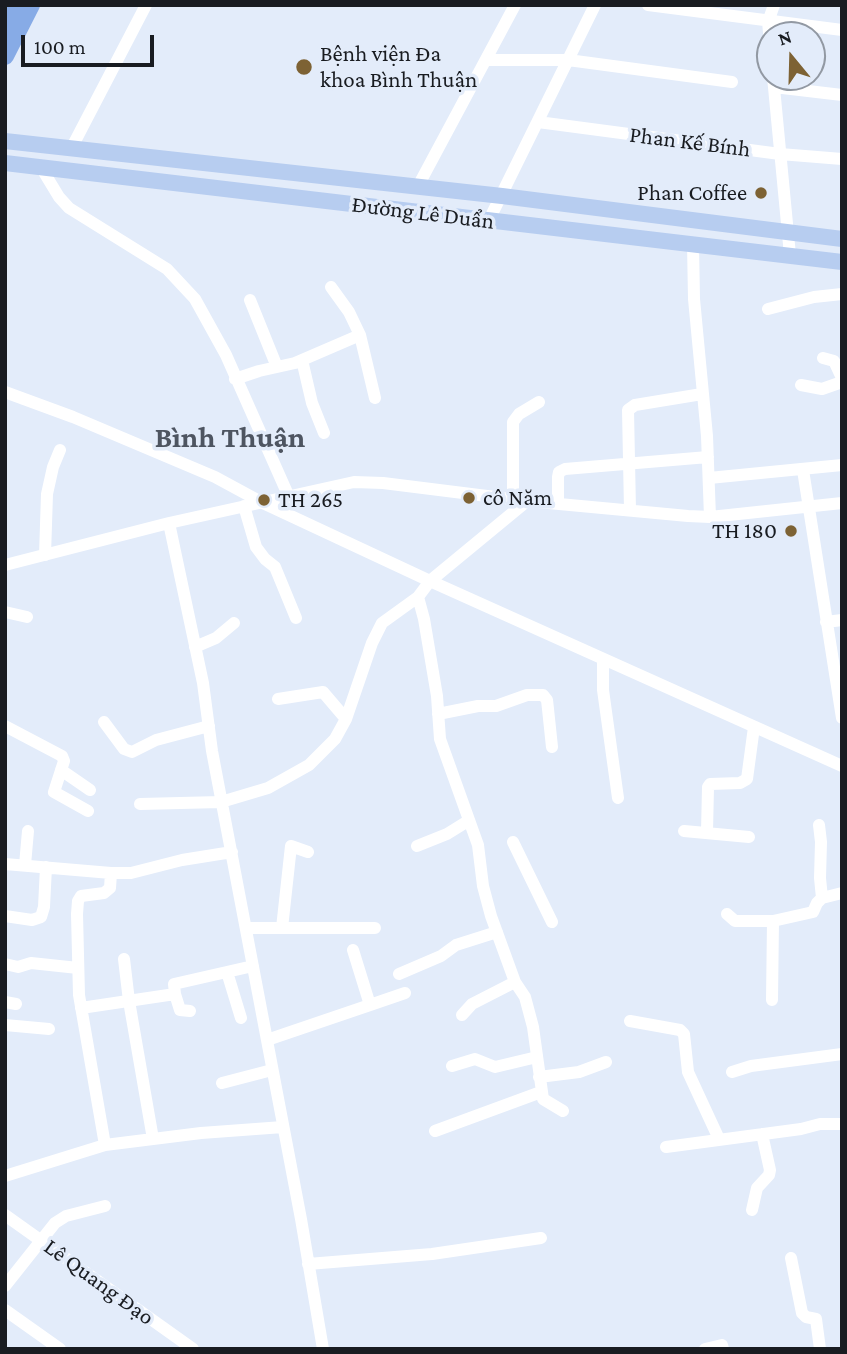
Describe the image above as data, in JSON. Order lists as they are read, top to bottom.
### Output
{
  "streets": {
    "main road": ["Đường Lê Duẩn"],
    "street": ["Phan Kế Bính", "Lê Quang Đạo"]
  },
  "districts": ["Bình Thuận"],
  "places": [
    "Bệnh viện Đa khoa Bình Thuận",
    "Phan Coffee",
    "cô Năm",
    "TH 265",
    "TH 180"
  ],
  "scale_bar": "100 m",
  "north": "top"
}
